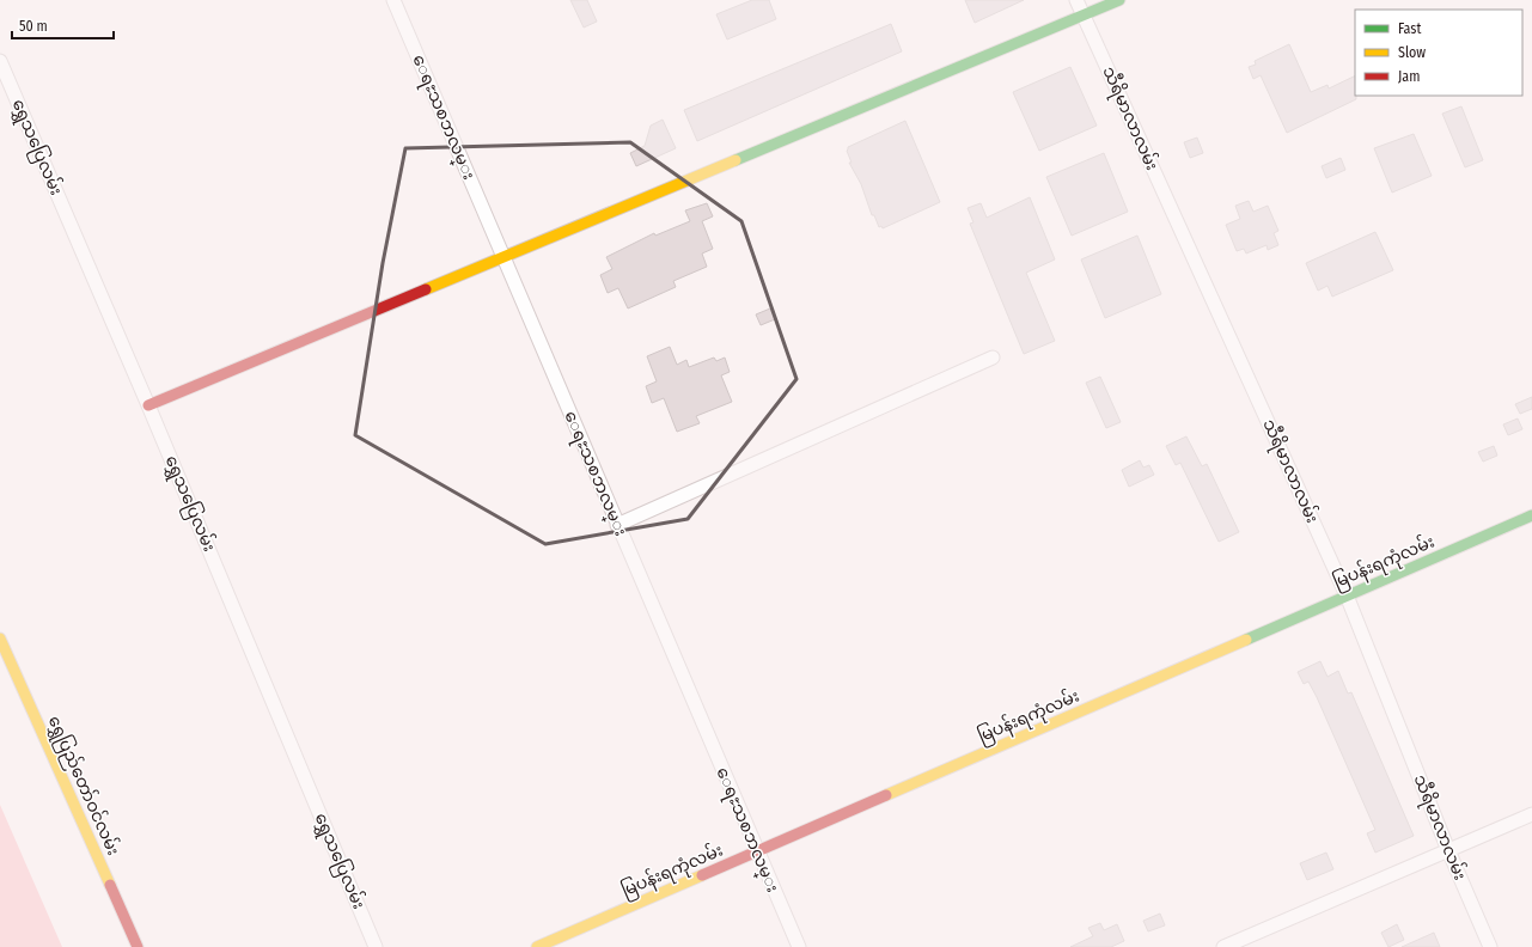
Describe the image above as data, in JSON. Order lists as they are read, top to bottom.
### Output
{
  "streets": {
    "street": [
      "ေရႊသစၥာလမ္း",
      "သီရိမာလာလမ်း",
      "ရွှေသပြေလမ်း",
      "မြပန်းရကုံလမ်း",
      "ရွှေပြည်တော်ဝင်လမ်း"
    ]
  },
  "crossings": [
    ["ေရႊသစၥာလမ္း", "မြပန်းရကုံလမ်း"],
    ["သီရိမာလာလမ်း", "မြပန်းရကုံလမ်း"]
  ],
  "legend": ["Fast", "Slow", "Jam"],
  "scale_bar": "50 m"
}
